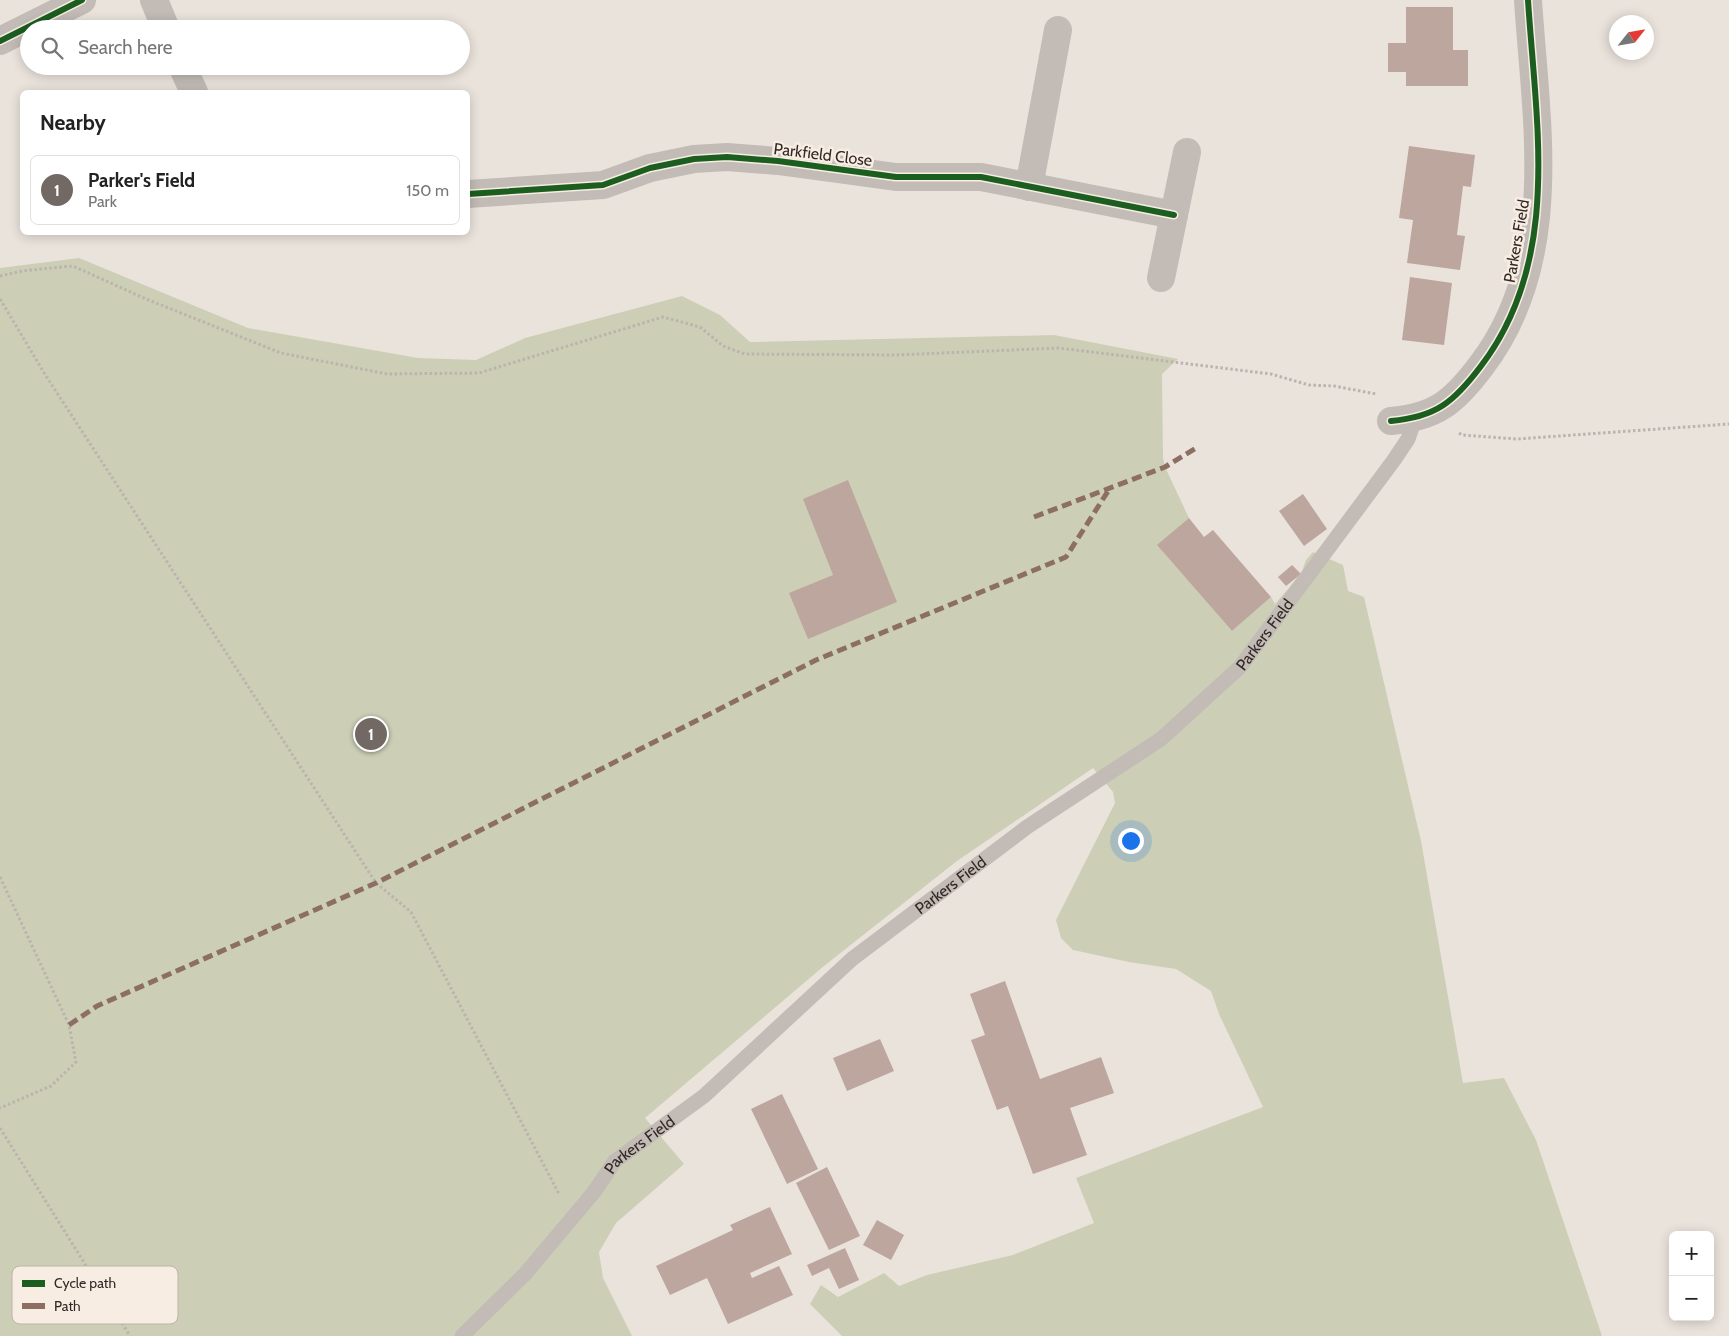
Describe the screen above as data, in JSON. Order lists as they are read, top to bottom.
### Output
{
  "streets": {
    "street": ["Parkfield Close", "Parkers Field"]
  },
  "legend": ["Cycle path", "Path"],
  "north": "top right",
  "page": {
    "search": "Search here",
    "heading": "Nearby",
    "list": [
      {
        "mark": "1",
        "name": "Parker's Field",
        "note": "Park",
        "value": "150 m"
      }
    ],
    "pins": "1",
    "map_buttons": ["+", "−"]
  }
}
